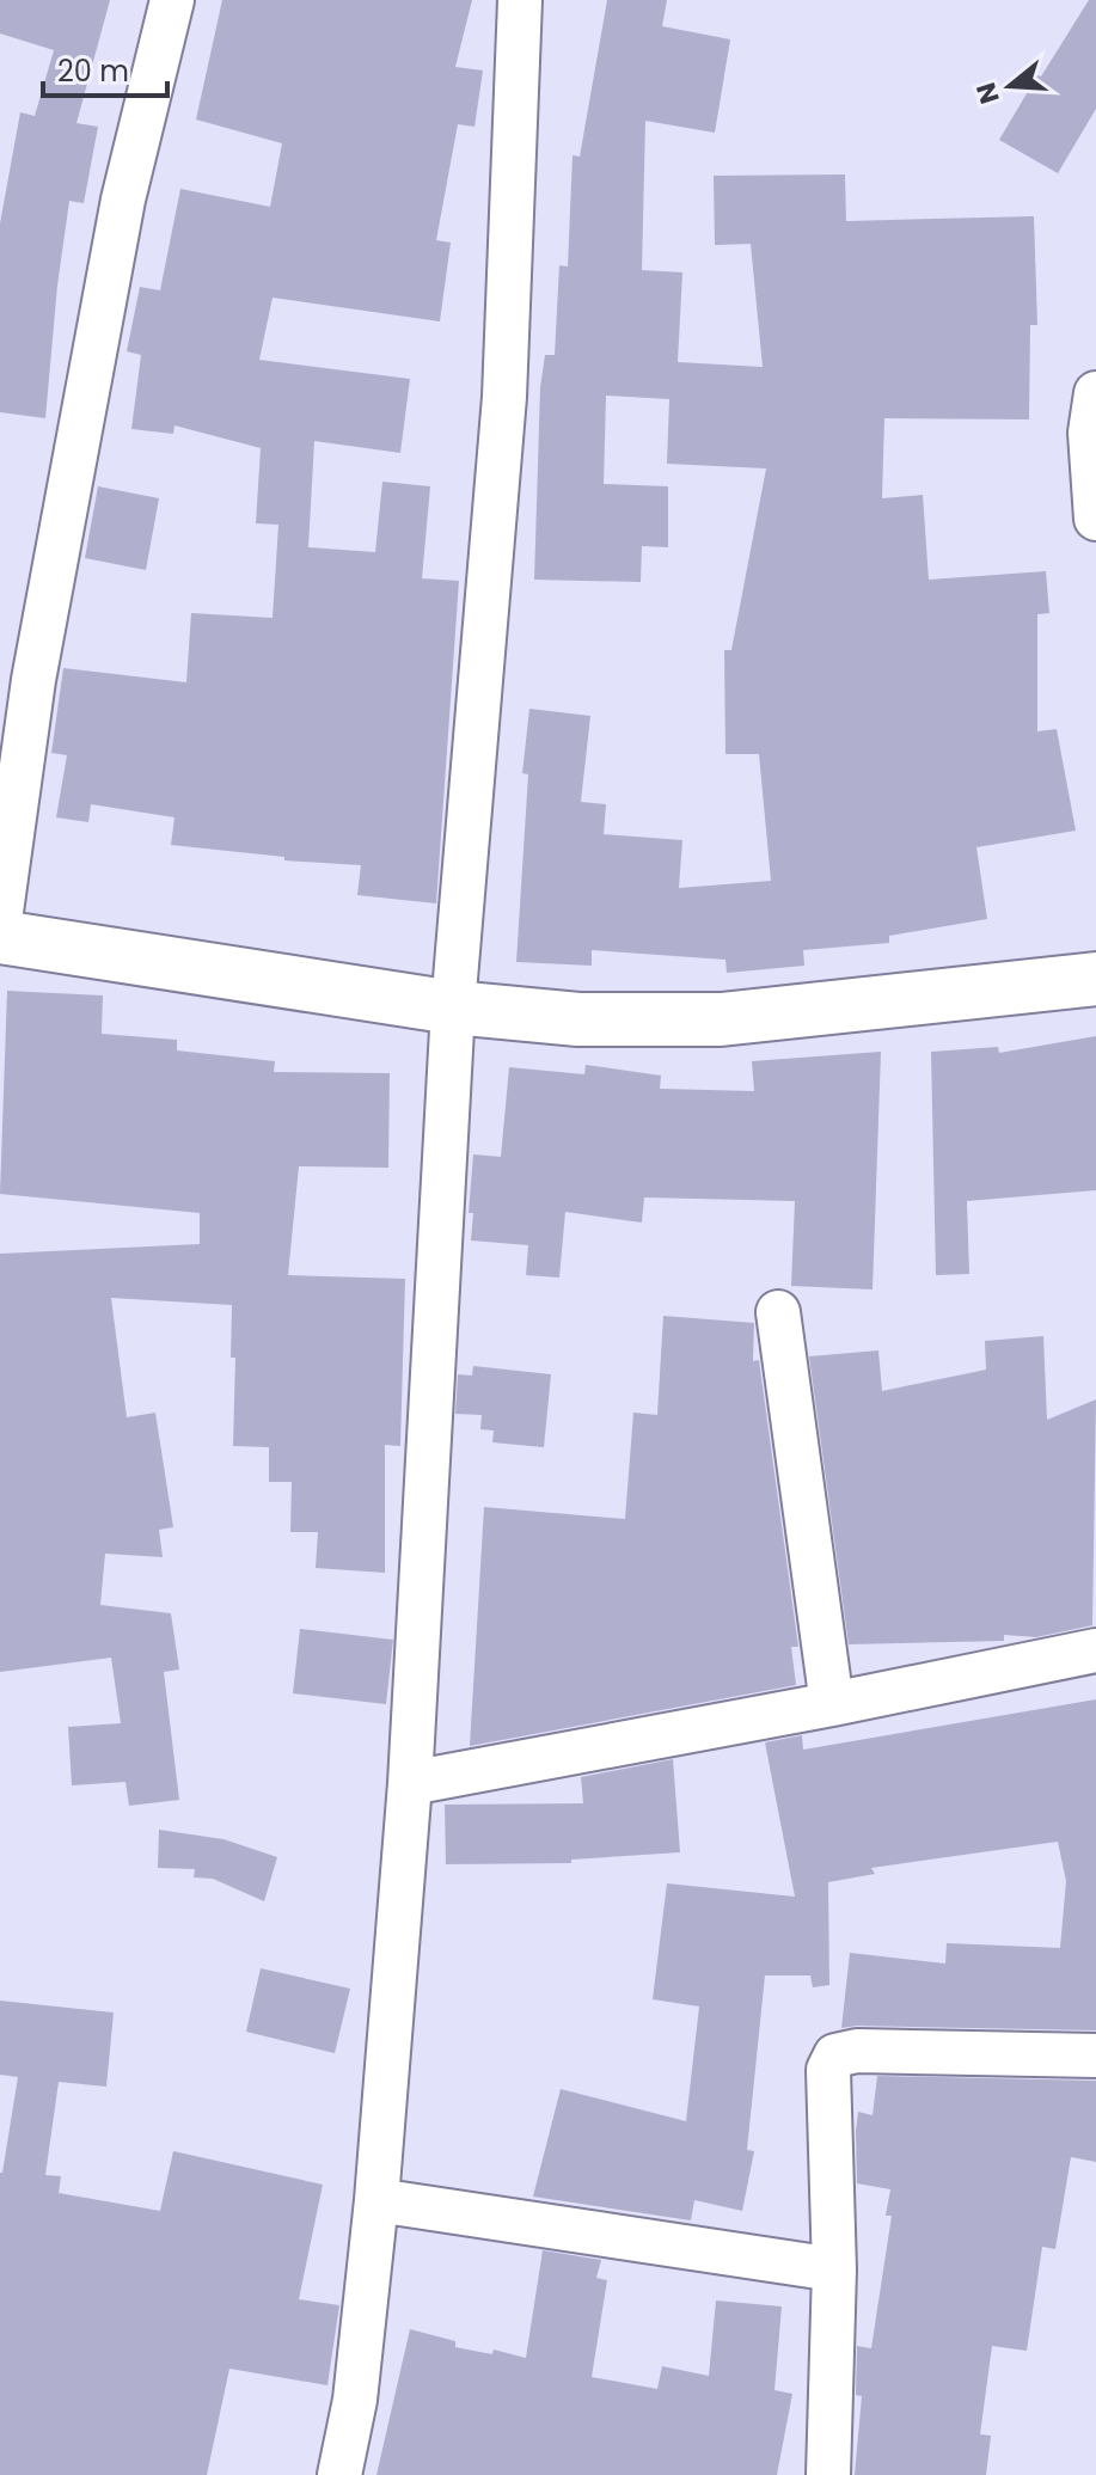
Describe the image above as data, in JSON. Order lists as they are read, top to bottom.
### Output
{
  "scale_bar": "20 m",
  "north": "left"
}
